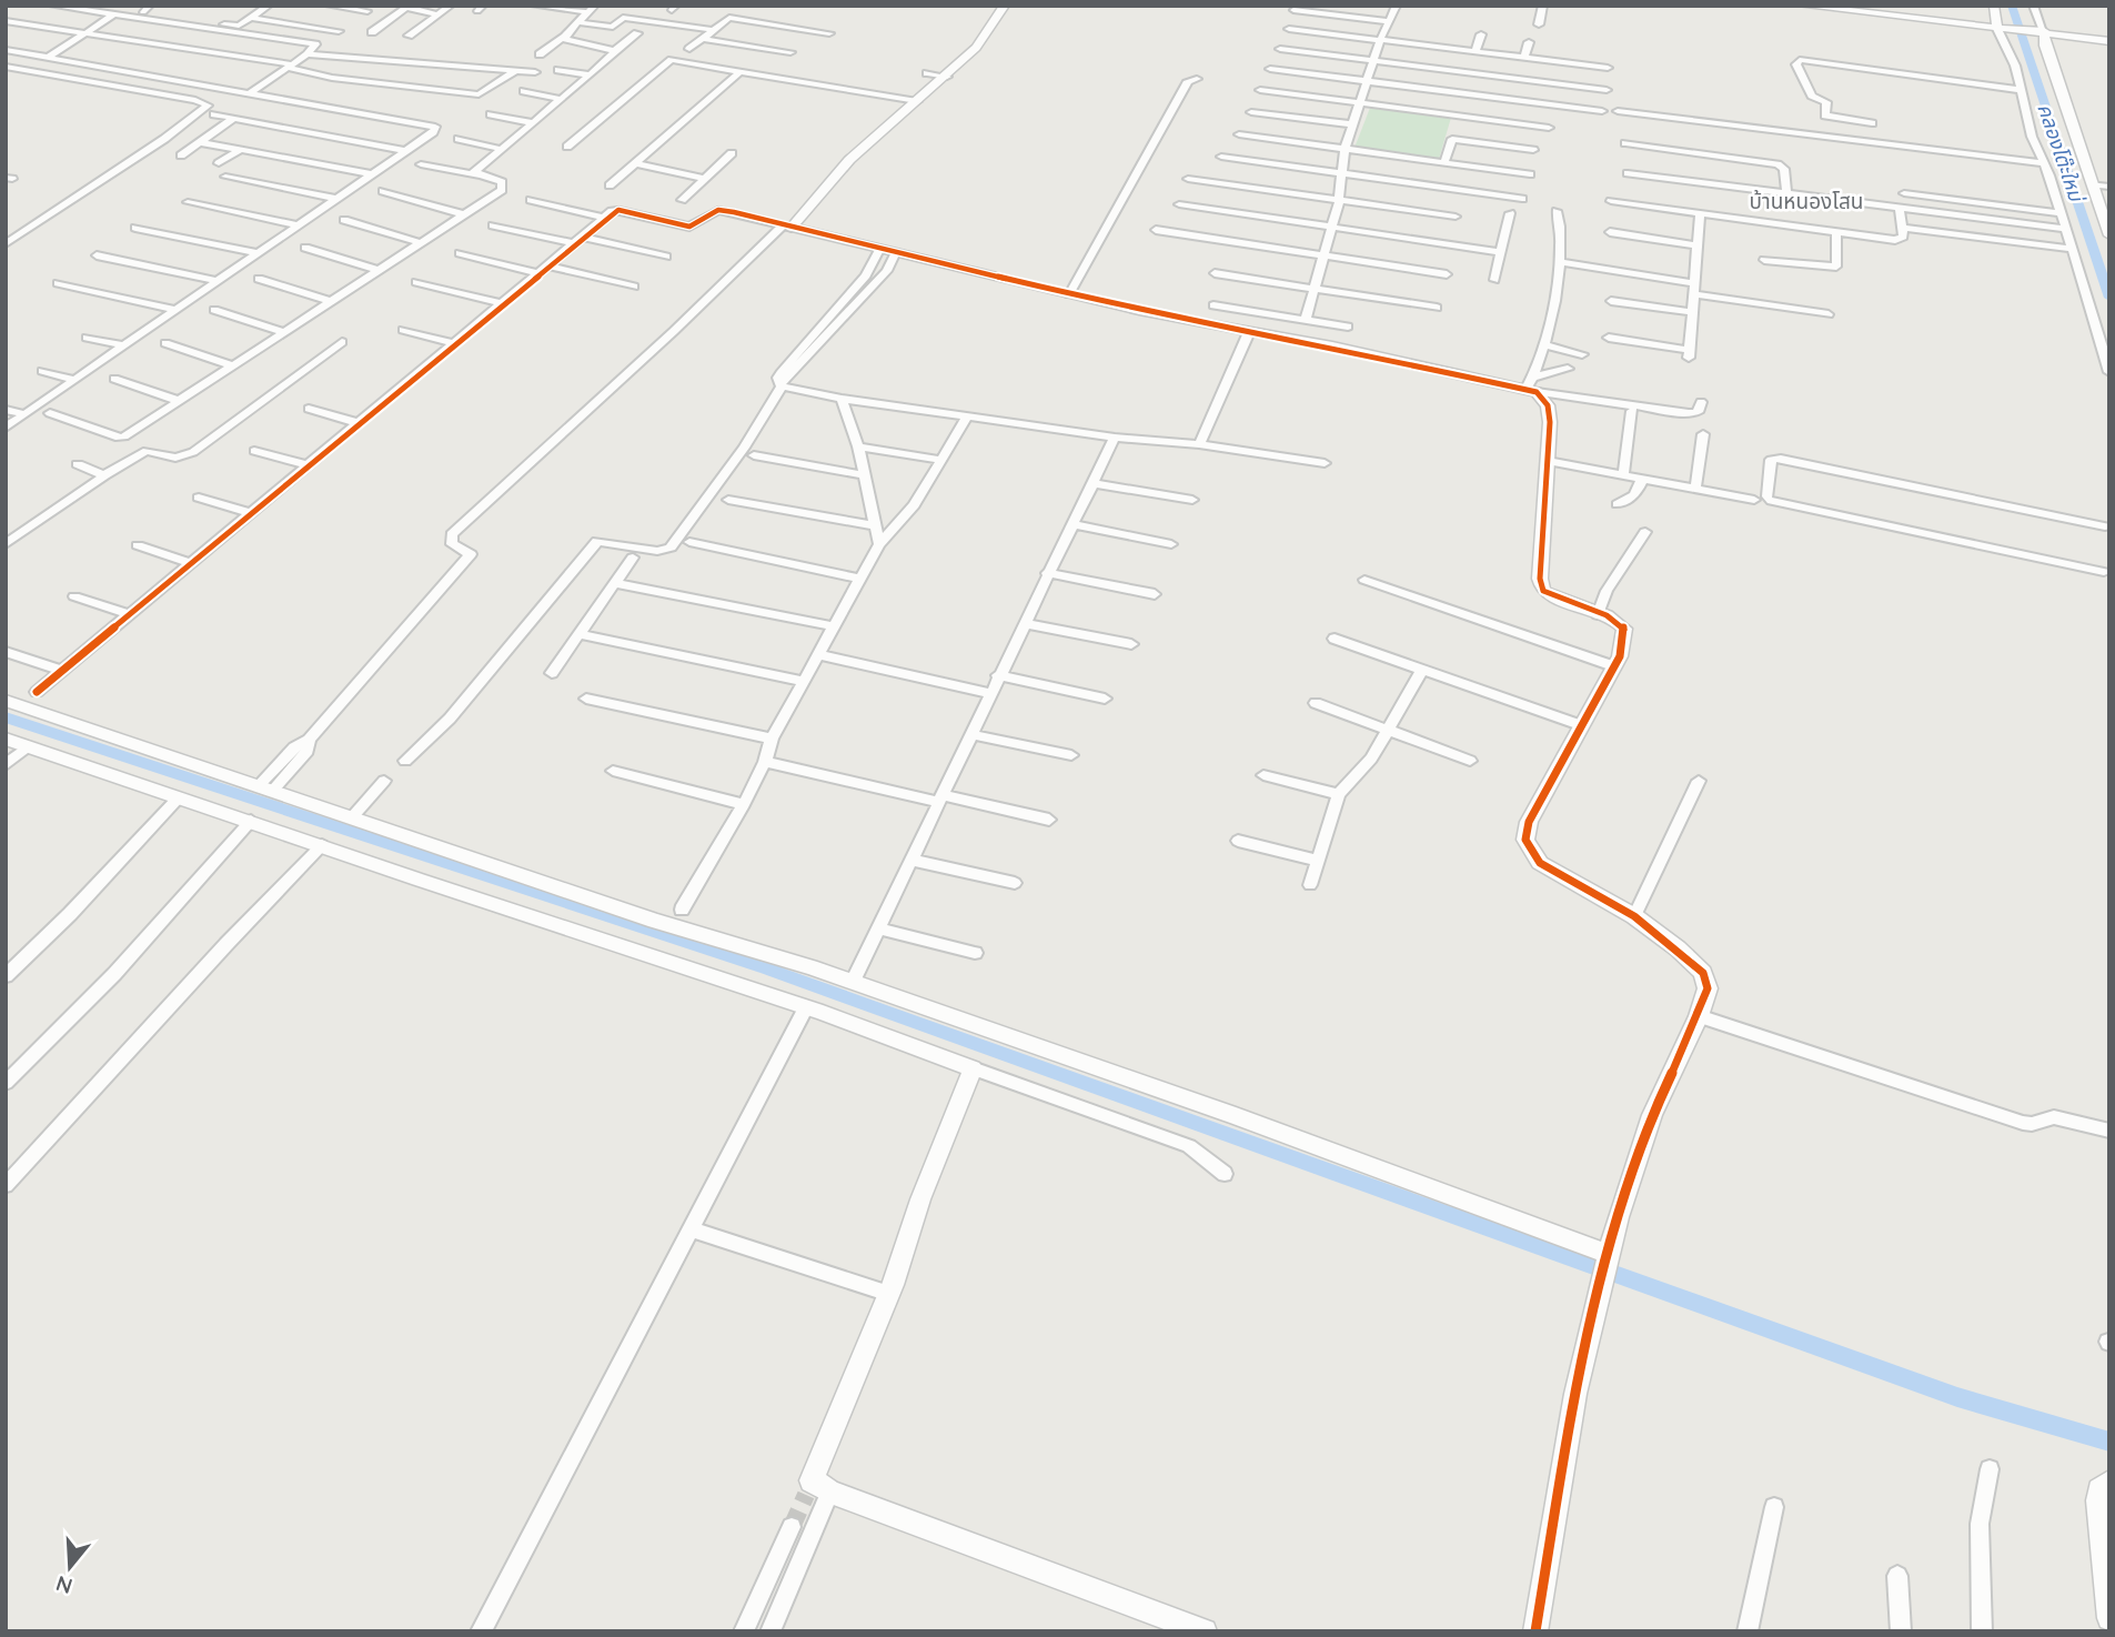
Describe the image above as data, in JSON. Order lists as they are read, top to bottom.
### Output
{
  "districts": ["บ้านหนองโสน"],
  "water": ["คลองโต๊ะใหม่"],
  "north": "bottom"
}
